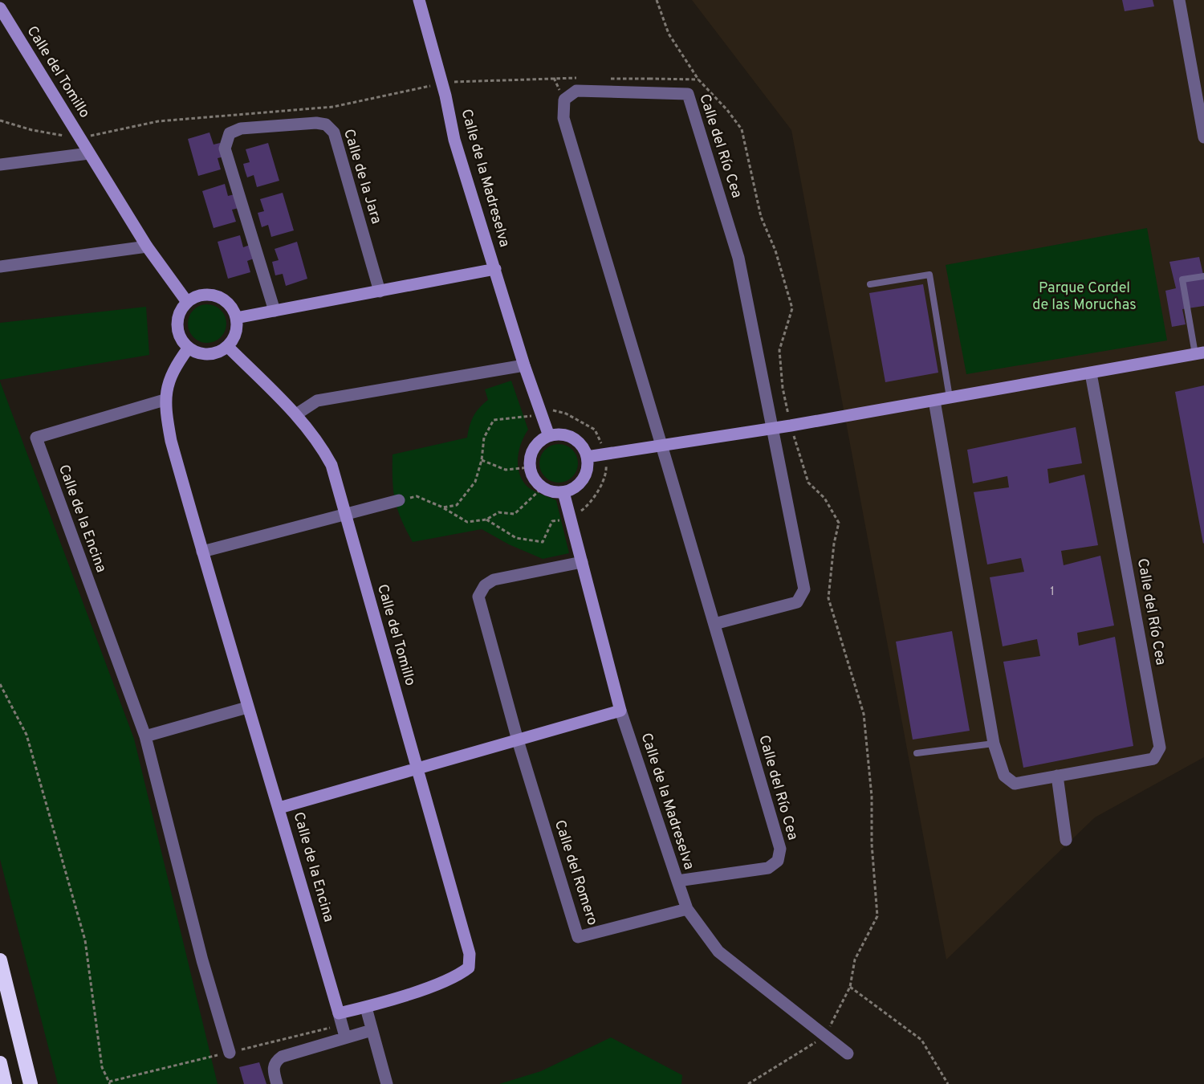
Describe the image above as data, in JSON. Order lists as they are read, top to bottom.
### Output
{
  "streets": {
    "street": [
      "Calle del Tomillo",
      "Calle del Río Cea",
      "Calle de la Jara",
      "Calle de la Madreselva",
      "Calle de la Encina",
      "Calle del Romero"
    ]
  },
  "crossings": [
    ["Calle del Tomillo", "Calle de la Encina"],
    ["Calle del Río Cea", "Calle de la Madreselva"],
    ["Calle de la Madreselva", "Calle del Romero"]
  ],
  "parks": ["Parque Cordel de las Moruchas"],
  "house_numbers": ["1"]
}
